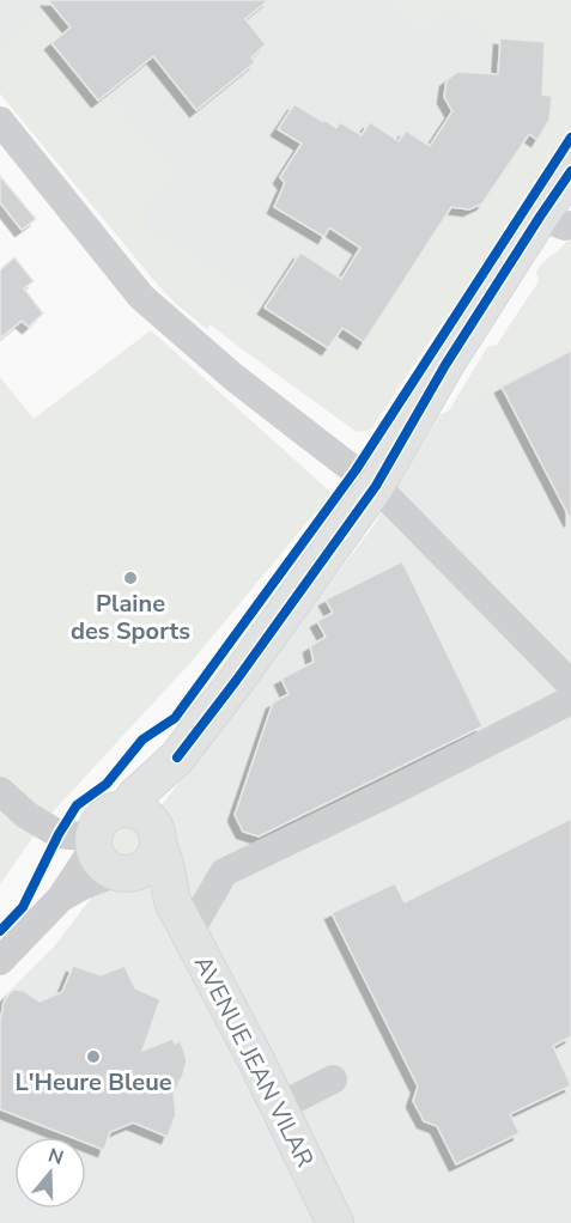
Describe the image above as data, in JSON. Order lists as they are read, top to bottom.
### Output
{
  "streets": {
    "main road": ["AVENUE JEAN VILAR"]
  },
  "places": ["Plaine des Sports", "L'Heure Bleue"],
  "north": "top"
}
